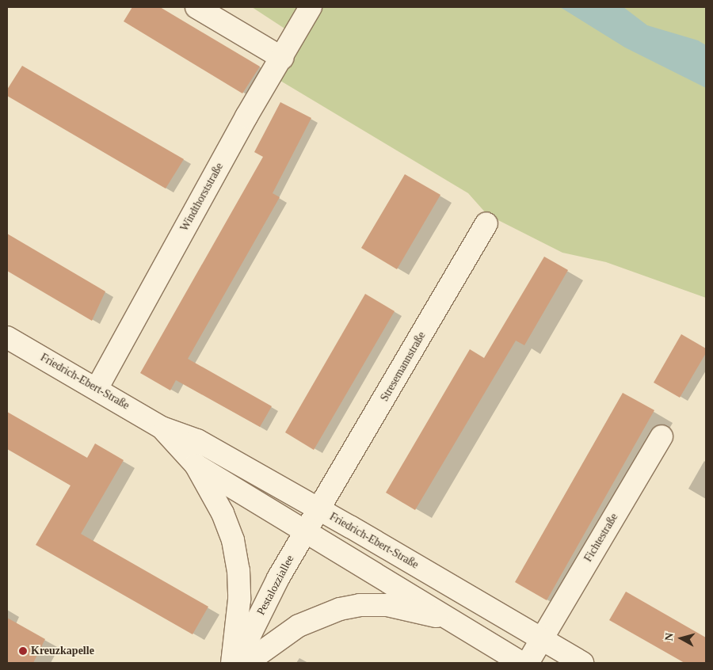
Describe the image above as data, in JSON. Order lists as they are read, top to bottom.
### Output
{
  "streets": {
    "street": [
      "Windthorststraße",
      "Stresemannstraße",
      "Friedrich-Ebert-Straße",
      "Fichtestraße",
      "Pestalozziallee"
    ]
  },
  "crossings": [
    ["Windthorststraße", "Friedrich-Ebert-Straße"],
    ["Stresemannstraße", "Friedrich-Ebert-Straße"],
    ["Stresemannstraße", "Pestalozziallee"],
    ["Friedrich-Ebert-Straße", "Fichtestraße"],
    ["Friedrich-Ebert-Straße", "Pestalozziallee"]
  ],
  "places": ["Kreuzkapelle"],
  "north": "left"
}
